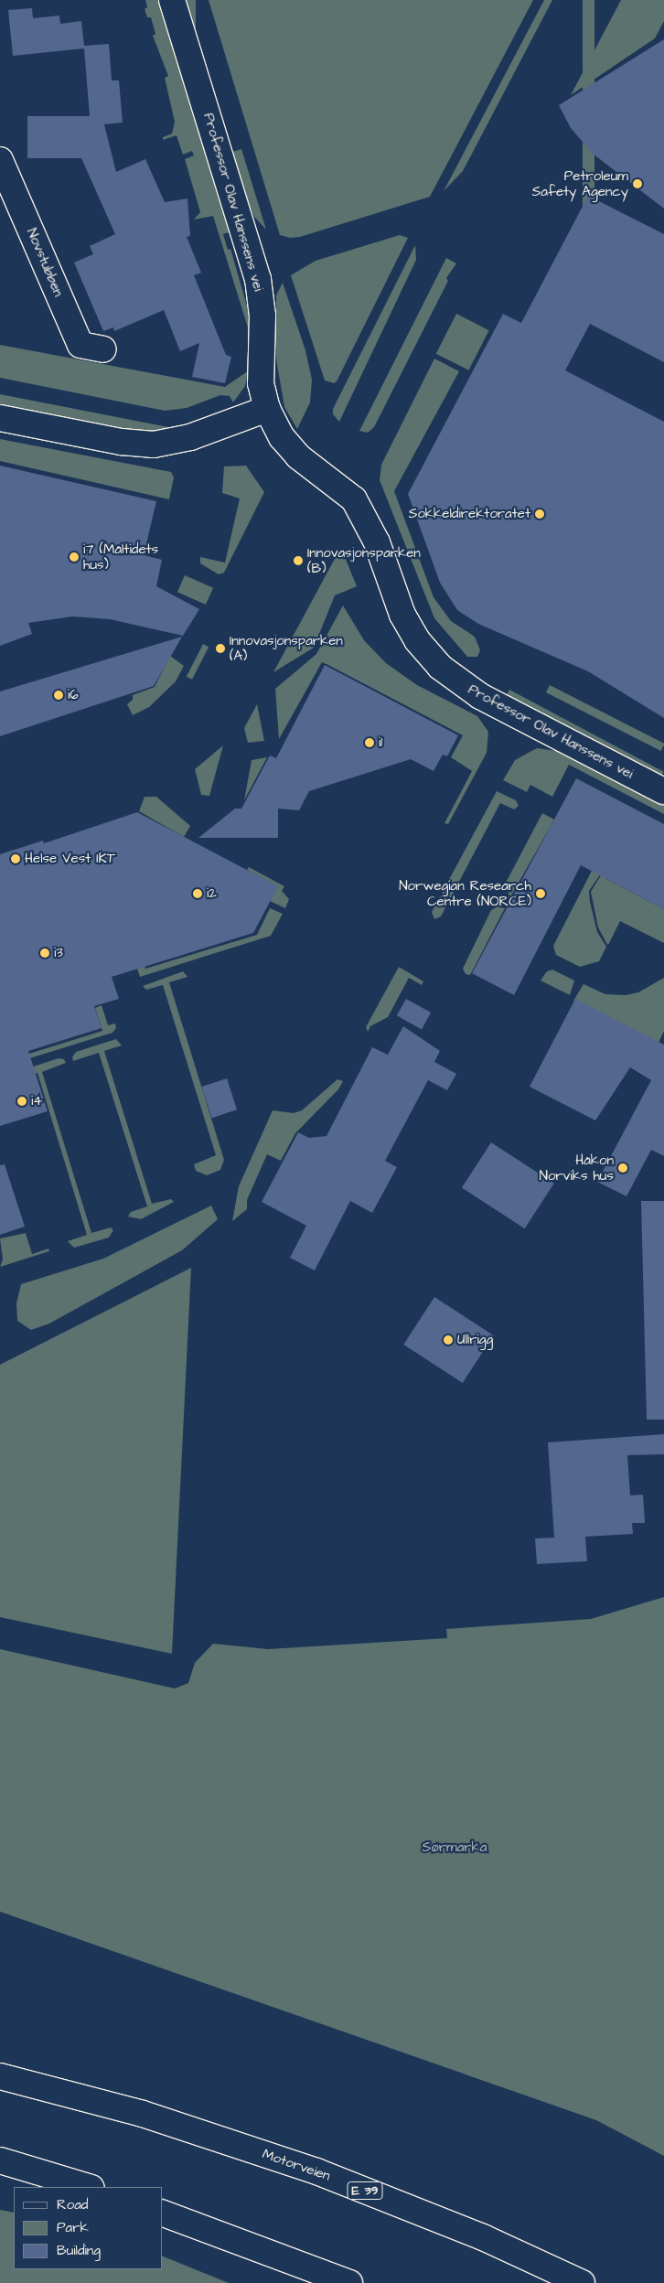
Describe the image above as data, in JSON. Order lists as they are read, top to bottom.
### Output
{
  "streets": {
    "main road": [
      "Professor Olav Hanssens vei",
      "Novstubben",
      "Motorveien",
      "E 39"
    ]
  },
  "parks": ["Sørmarka"],
  "places": [
    "Petroleum Safety Agency",
    "Sokkeldirektoratet",
    "i7 (Måltidets hus)",
    "Innovasjonsparken (B)",
    "Innovasjonsparken (A)",
    "i6",
    "i1",
    "Helse Vest IKT",
    "i2",
    "Norwegian Research Centre (NORCE)",
    "i3",
    "i4",
    "Håkon Norviks hus",
    "Ullrigg"
  ],
  "legend": ["Road", "Park", "Building"]
}
